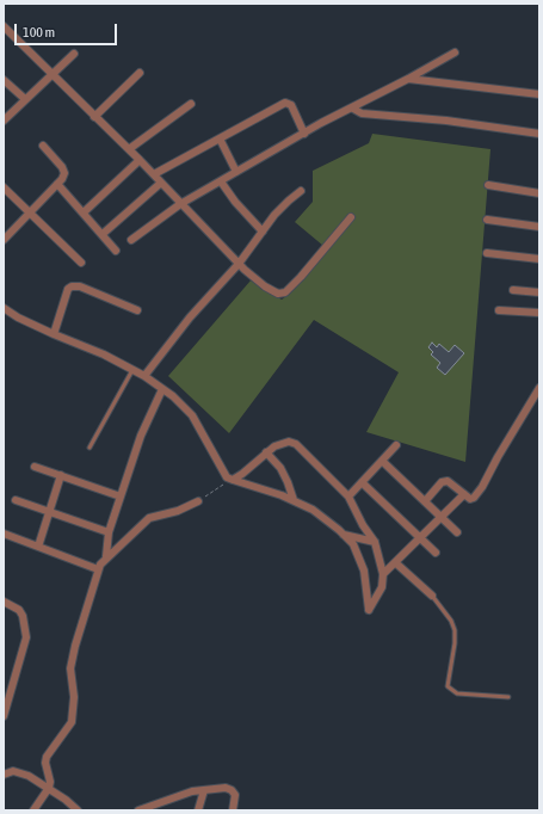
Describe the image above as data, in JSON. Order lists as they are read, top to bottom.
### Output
{
  "scale_bar": "100 m"
}
